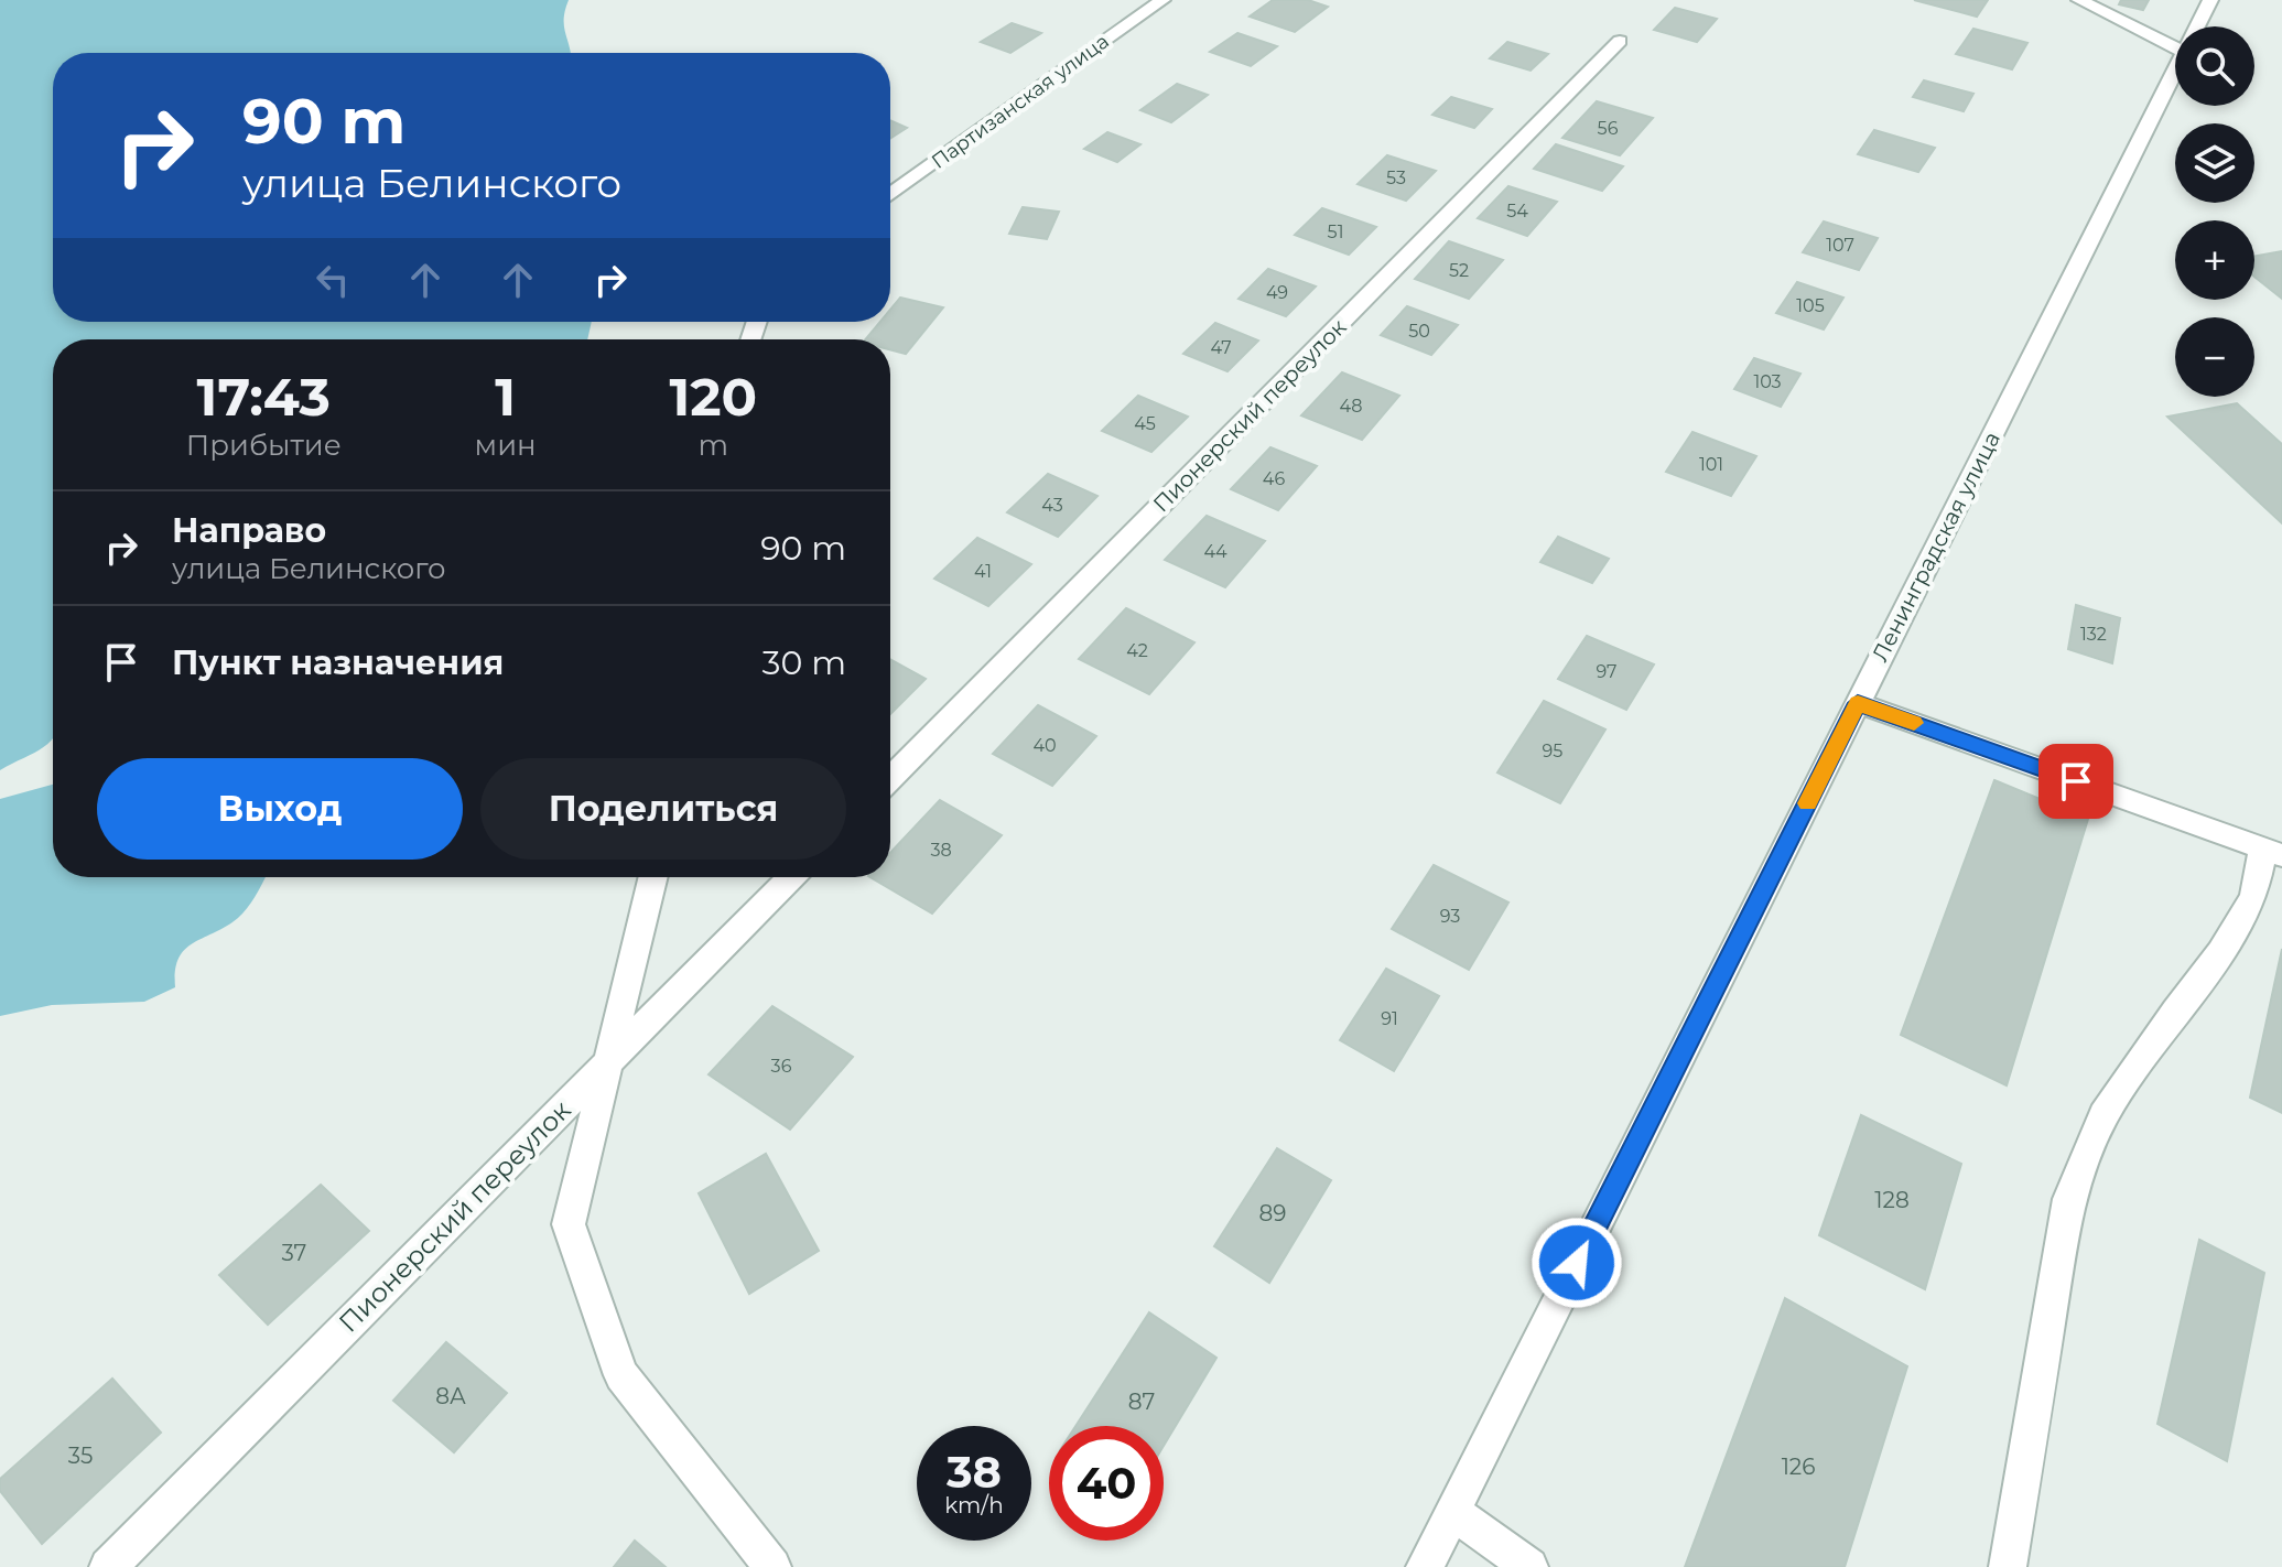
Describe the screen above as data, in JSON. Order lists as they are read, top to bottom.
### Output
{
  "streets": {
    "street": ["Партизанская улица", "Пионерский переулок", "Ленинградская улица"]
  },
  "house_numbers": [
    "56",
    "53",
    "54",
    "51",
    "107",
    "52",
    "49",
    "105",
    "50",
    "47",
    "103",
    "48",
    "45",
    "101",
    "46",
    "43",
    "44",
    "41",
    "132",
    "42",
    "97",
    "40",
    "95",
    "38",
    "93",
    "91",
    "36",
    "128",
    "89",
    "37",
    "8А",
    "87",
    "35",
    "126"
  ],
  "page": {
    "map_buttons": ["+", "−"],
    "turn": ["90 m", "улица Белинского"],
    "eta": [
      "17:43",
      "Прибытие",
      "1",
      "мин",
      "120",
      "m"
    ],
    "list": [
      {
        "name": "Направо",
        "note": "улица Белинского",
        "value": "90 m"
      },
      {
        "name": "Пункт назначения",
        "value": "30 m"
      }
    ],
    "buttons": ["Выход", "Поделиться"],
    "speed": "38 km/h",
    "limit": "40"
  }
}
